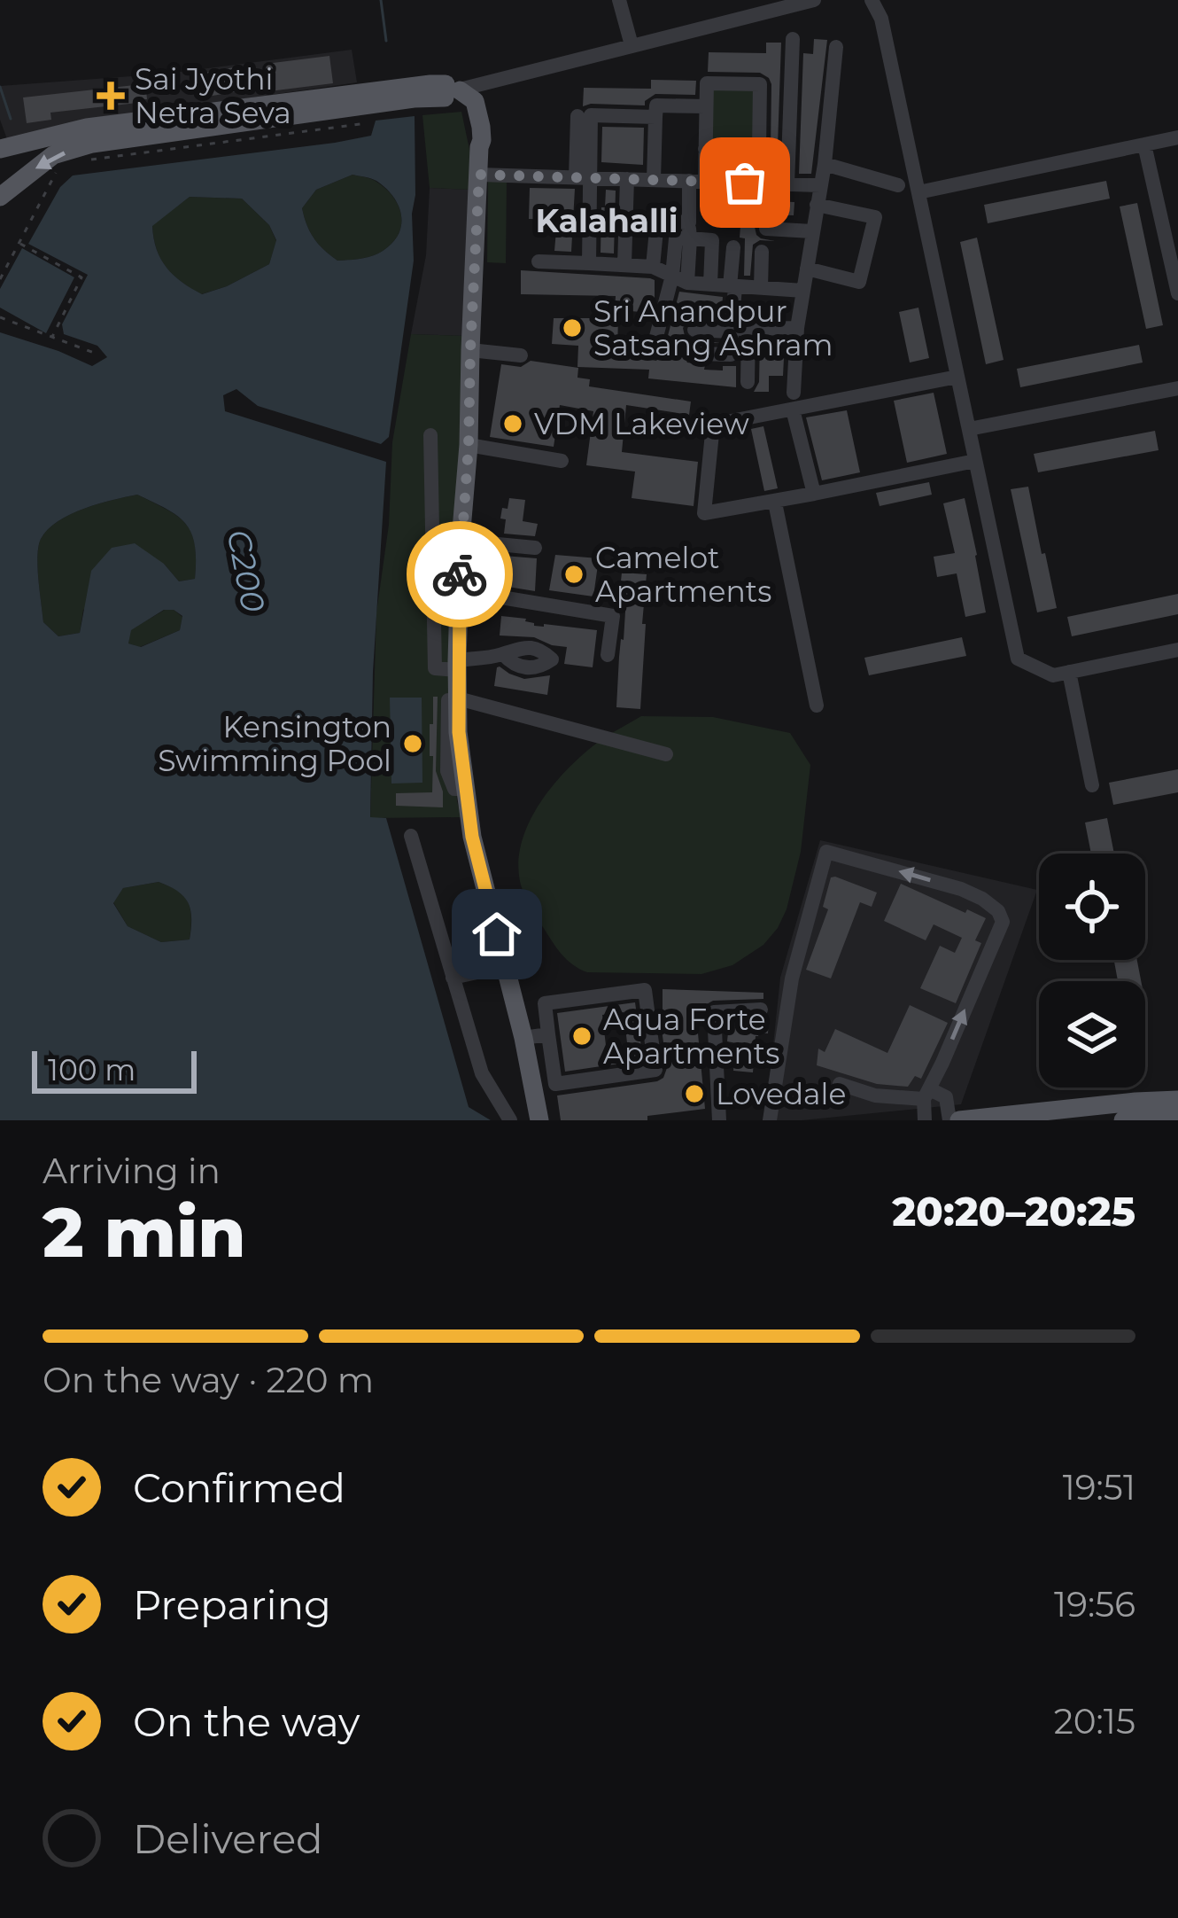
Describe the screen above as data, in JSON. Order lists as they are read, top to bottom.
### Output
{
  "districts": ["Kalahalli"],
  "water": ["C200"],
  "places": {
    "health": ["Sai Jyothi Netra Seva"],
    "other": [
      "Sri Anandpur Satsang Ashram",
      "VDM Lakeview",
      "Camelot Apartments",
      "Kensington Swimming Pool",
      "Aqua Forte Apartments",
      "Lovedale"
    ]
  },
  "scale_bar": "100 m",
  "page": {
    "scale": "100 m",
    "heading": ["2 min", "Arriving in", "20:20–20:25"],
    "bar": "On the way · 220 m",
    "list": [
      ["Confirmed", "19:51"],
      ["Preparing", "19:56"],
      ["On the way", "20:15"],
      "Delivered"
    ]
  }
}
